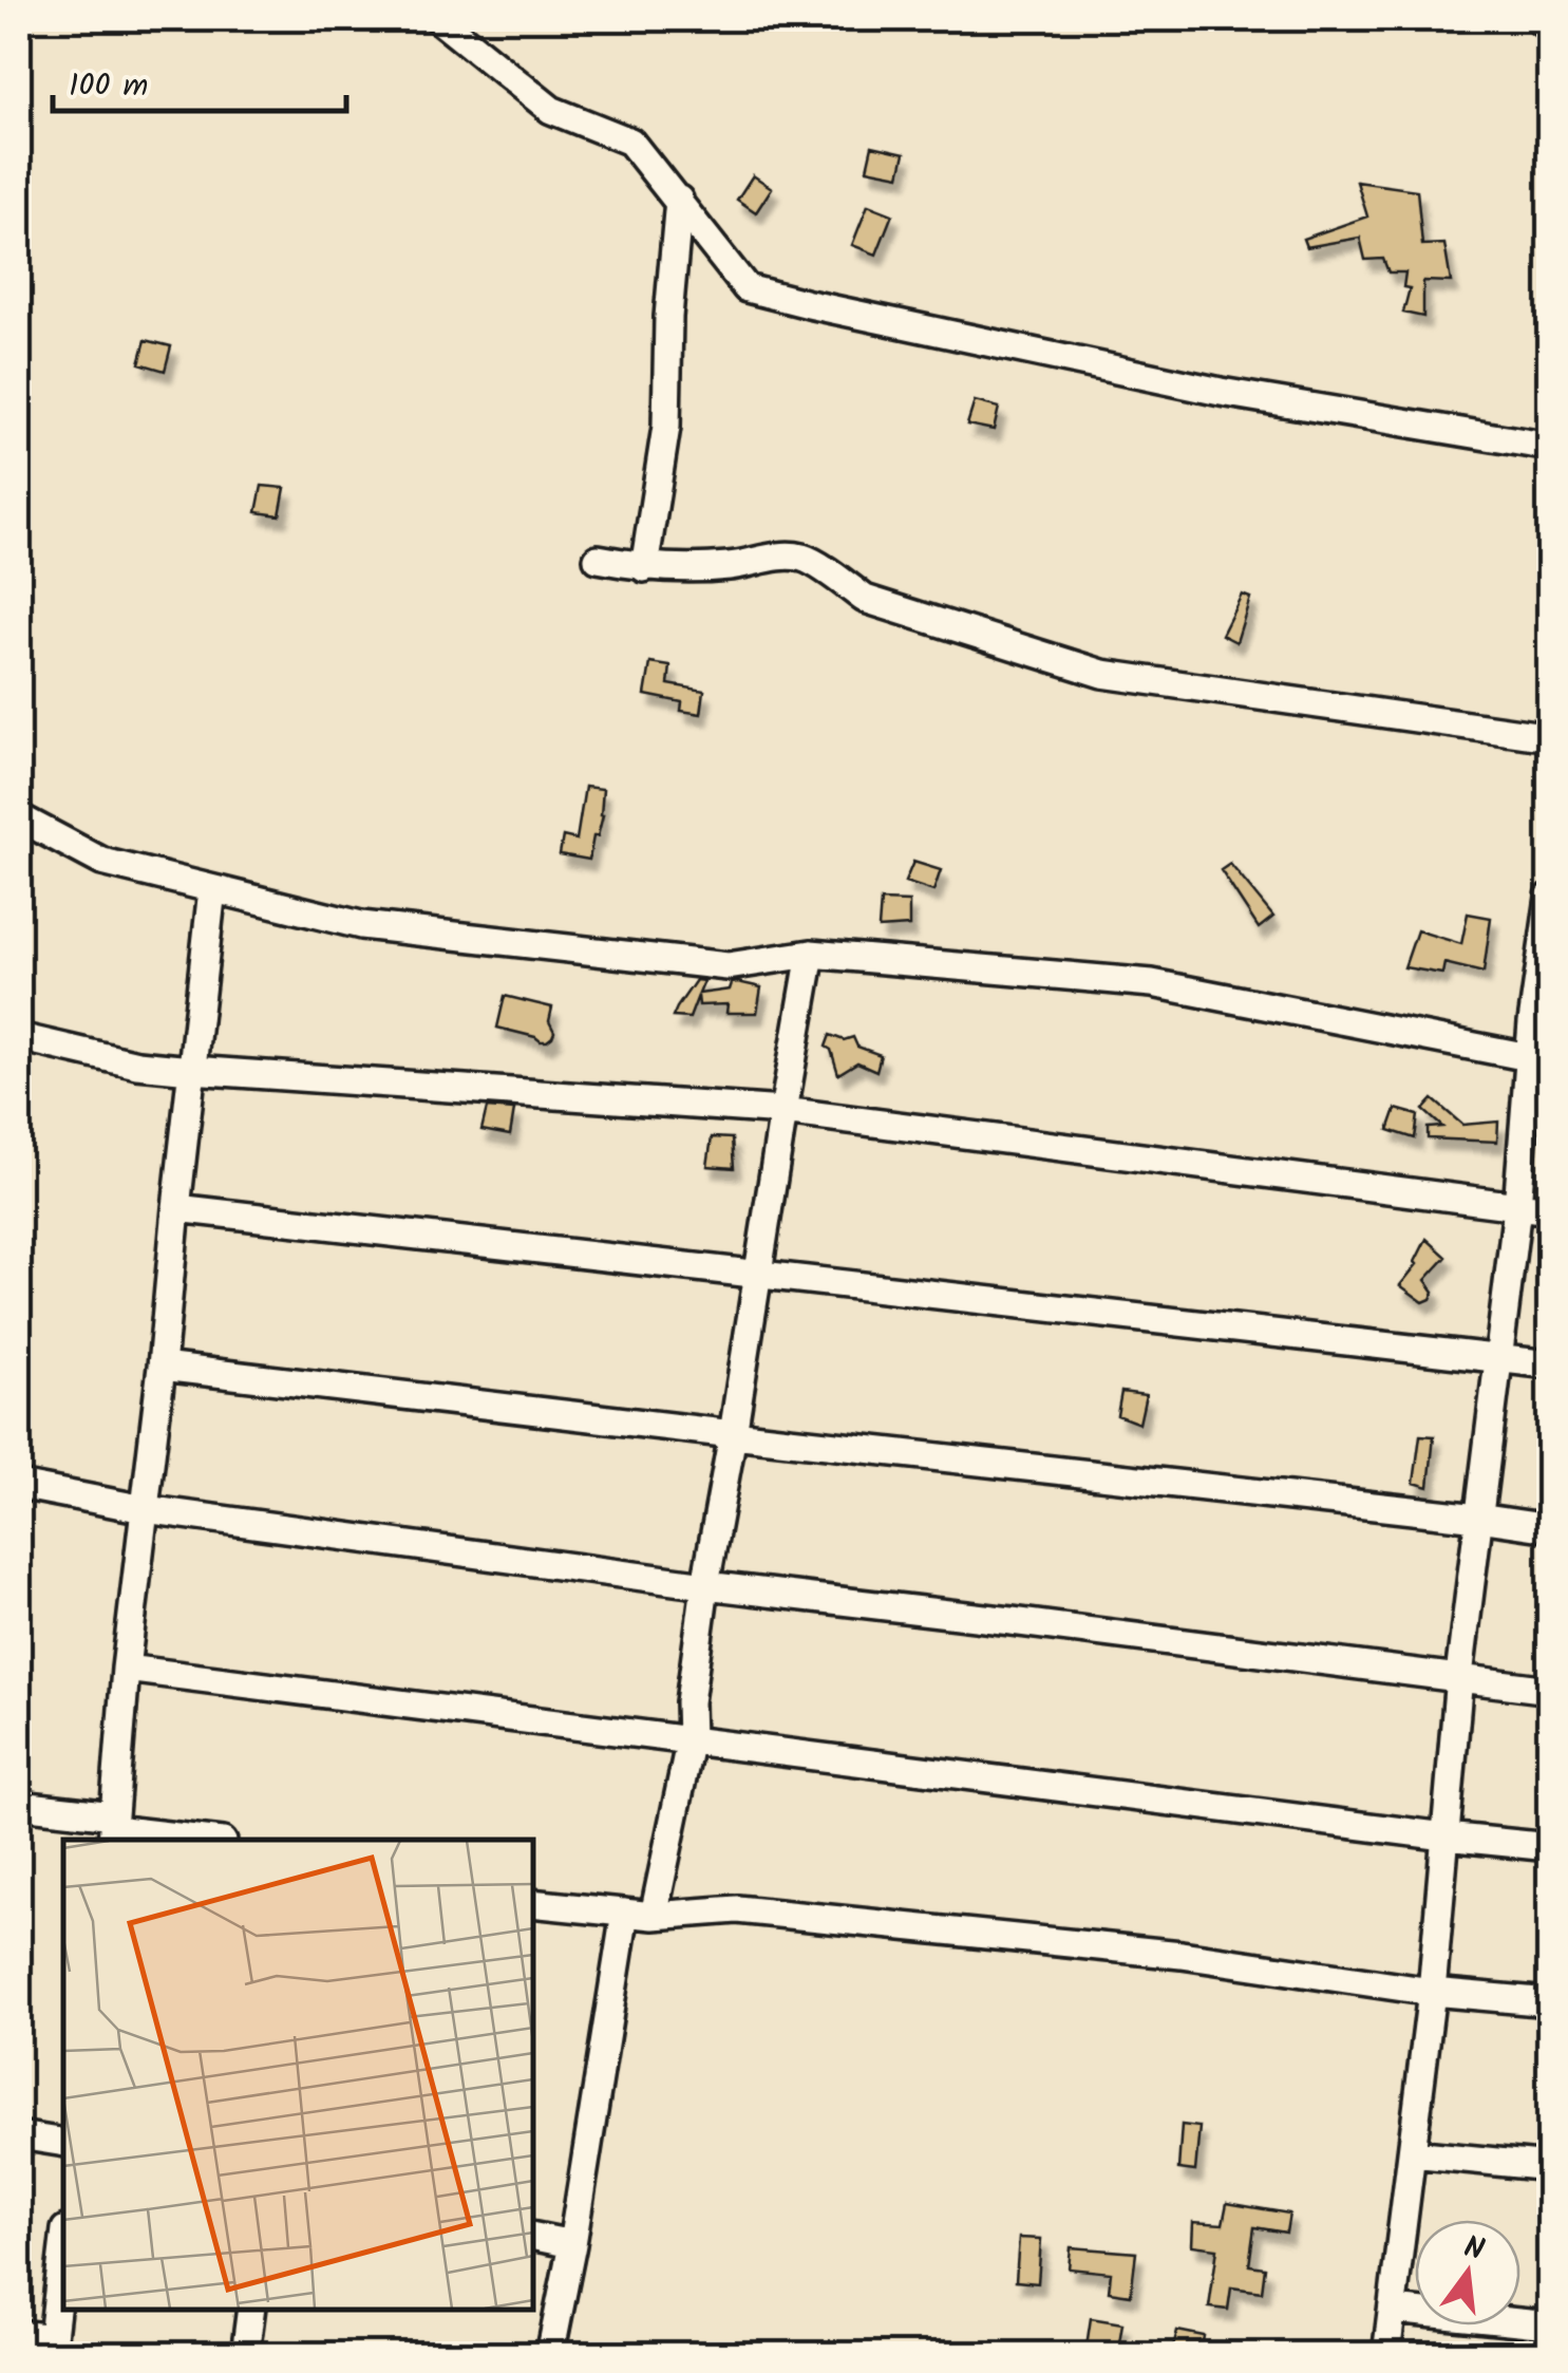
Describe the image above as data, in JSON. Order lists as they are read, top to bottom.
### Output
{
  "scale_bar": "100 m",
  "north": "top"
}
